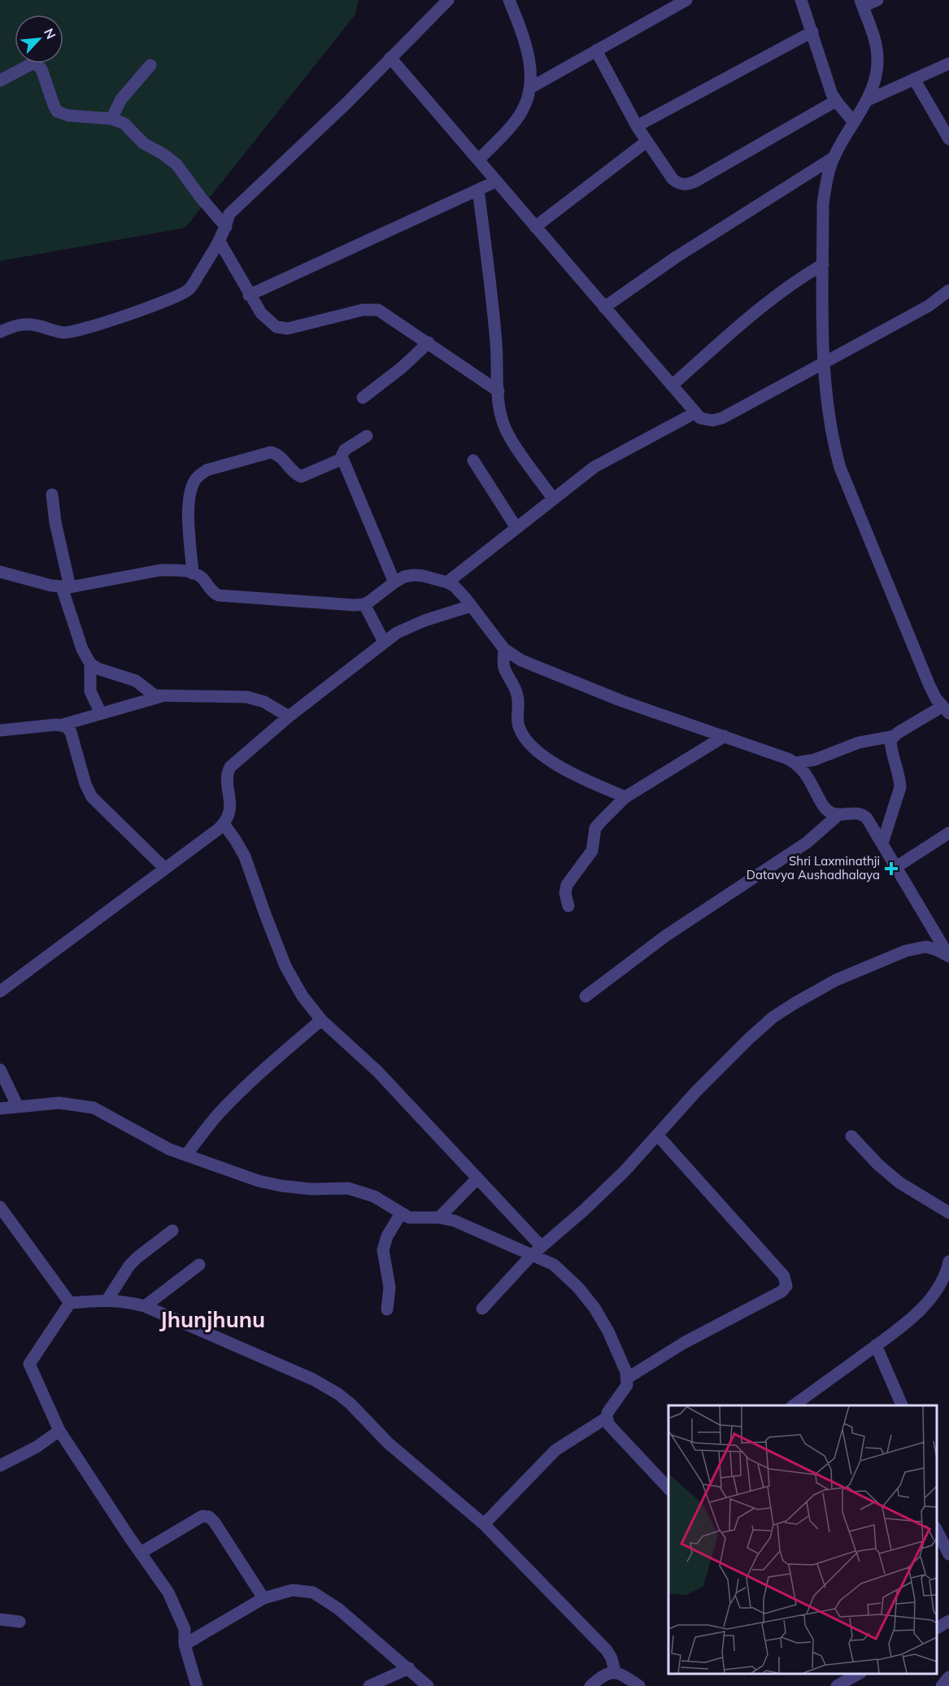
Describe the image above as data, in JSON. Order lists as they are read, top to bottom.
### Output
{
  "districts": ["Jhunjhunu"],
  "places": {
    "health": ["Shri Laxminathji Datavya Aushadhalaya"]
  },
  "north": "top right"
}
